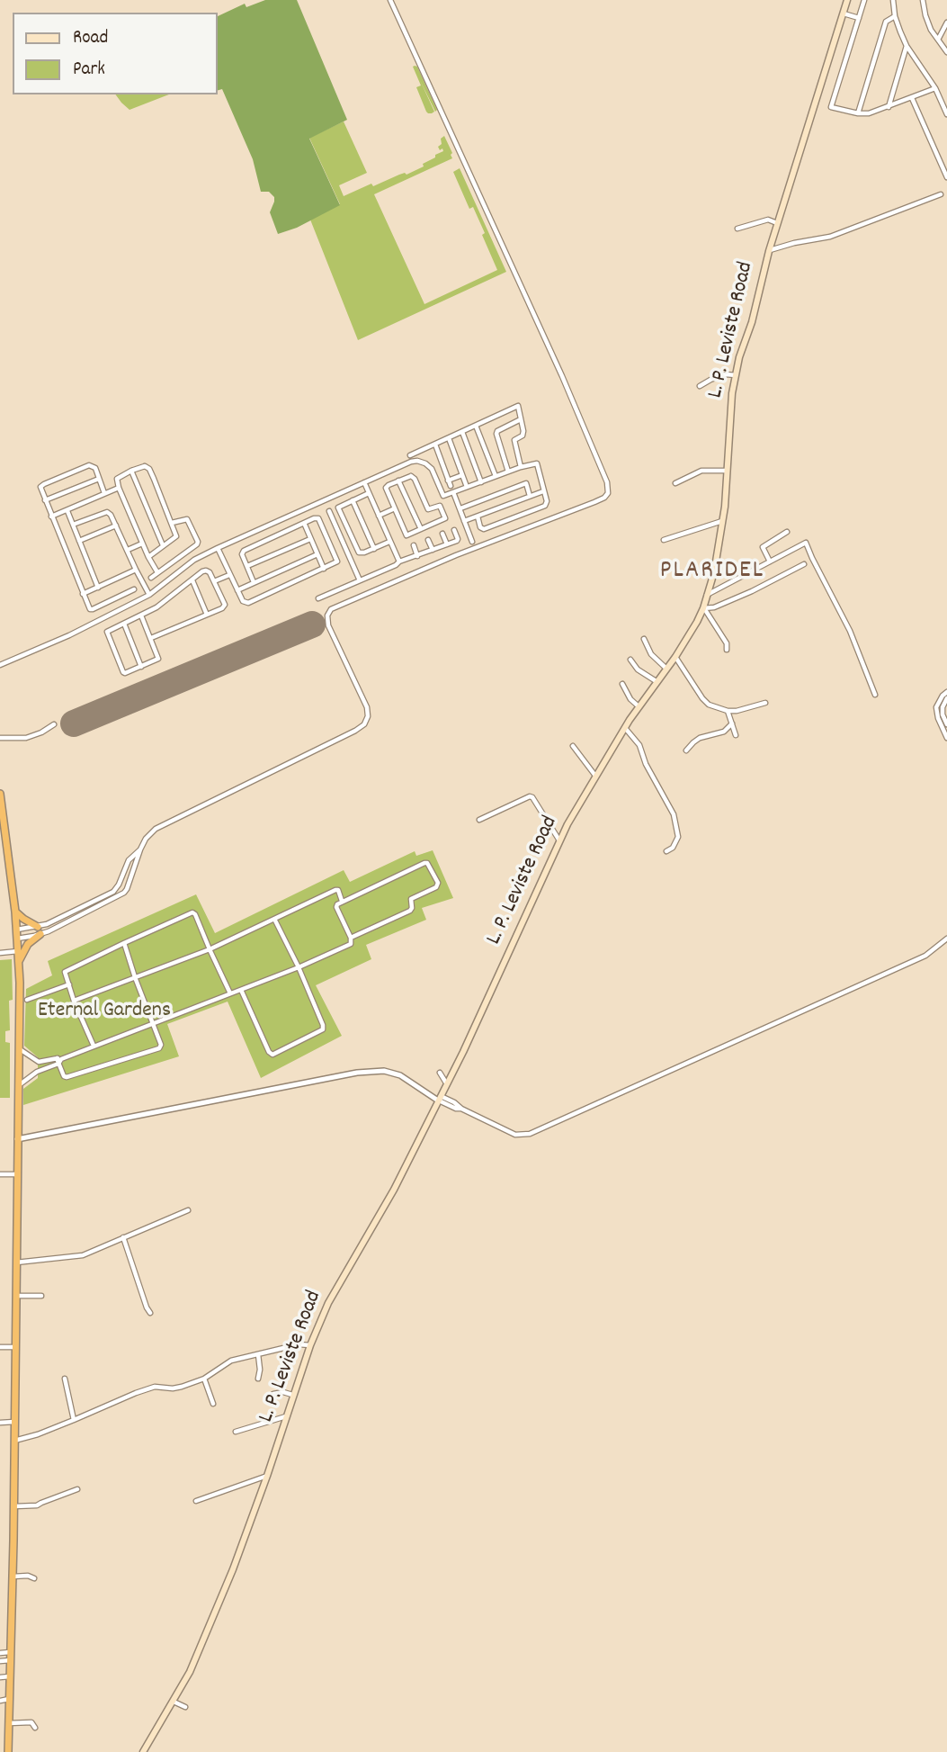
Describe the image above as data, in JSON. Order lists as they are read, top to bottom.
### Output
{
  "streets": {
    "main road": ["L. P. Leviste Road"]
  },
  "districts": ["PLARIDEL"],
  "parks": ["Eternal Gardens"],
  "legend": ["Road", "Park"]
}
